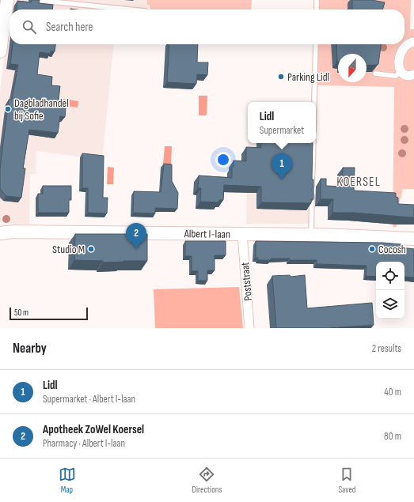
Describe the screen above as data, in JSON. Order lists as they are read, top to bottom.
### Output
{
  "streets": {
    "street": ["Albert I-laan", "Poststraat"]
  },
  "crossings": [
    ["Albert I-laan", "Poststraat"]
  ],
  "districts": ["KOERSEL"],
  "places": [
    "Parking Lidl",
    "Dagbladhandel bij Sofie",
    "Studio M",
    "Cocosh"
  ],
  "scale_bar": "50 m",
  "north": "bottom",
  "page": {
    "search": "Search here",
    "popup": ["Lidl", "Supermarket"],
    "pins": ["1", "2"],
    "scale": "50 m",
    "heading": ["Nearby", "2 results"],
    "list": [
      {
        "mark": "1",
        "name": "Lidl",
        "note": "Supermarket · Albert I-laan",
        "value": "40 m"
      },
      {
        "mark": "2",
        "name": "Apotheek ZoWel Koersel",
        "note": "Pharmacy · Albert I-laan",
        "value": "80 m"
      }
    ],
    "nav": ["Map", "Directions", "Saved"]
  }
}
